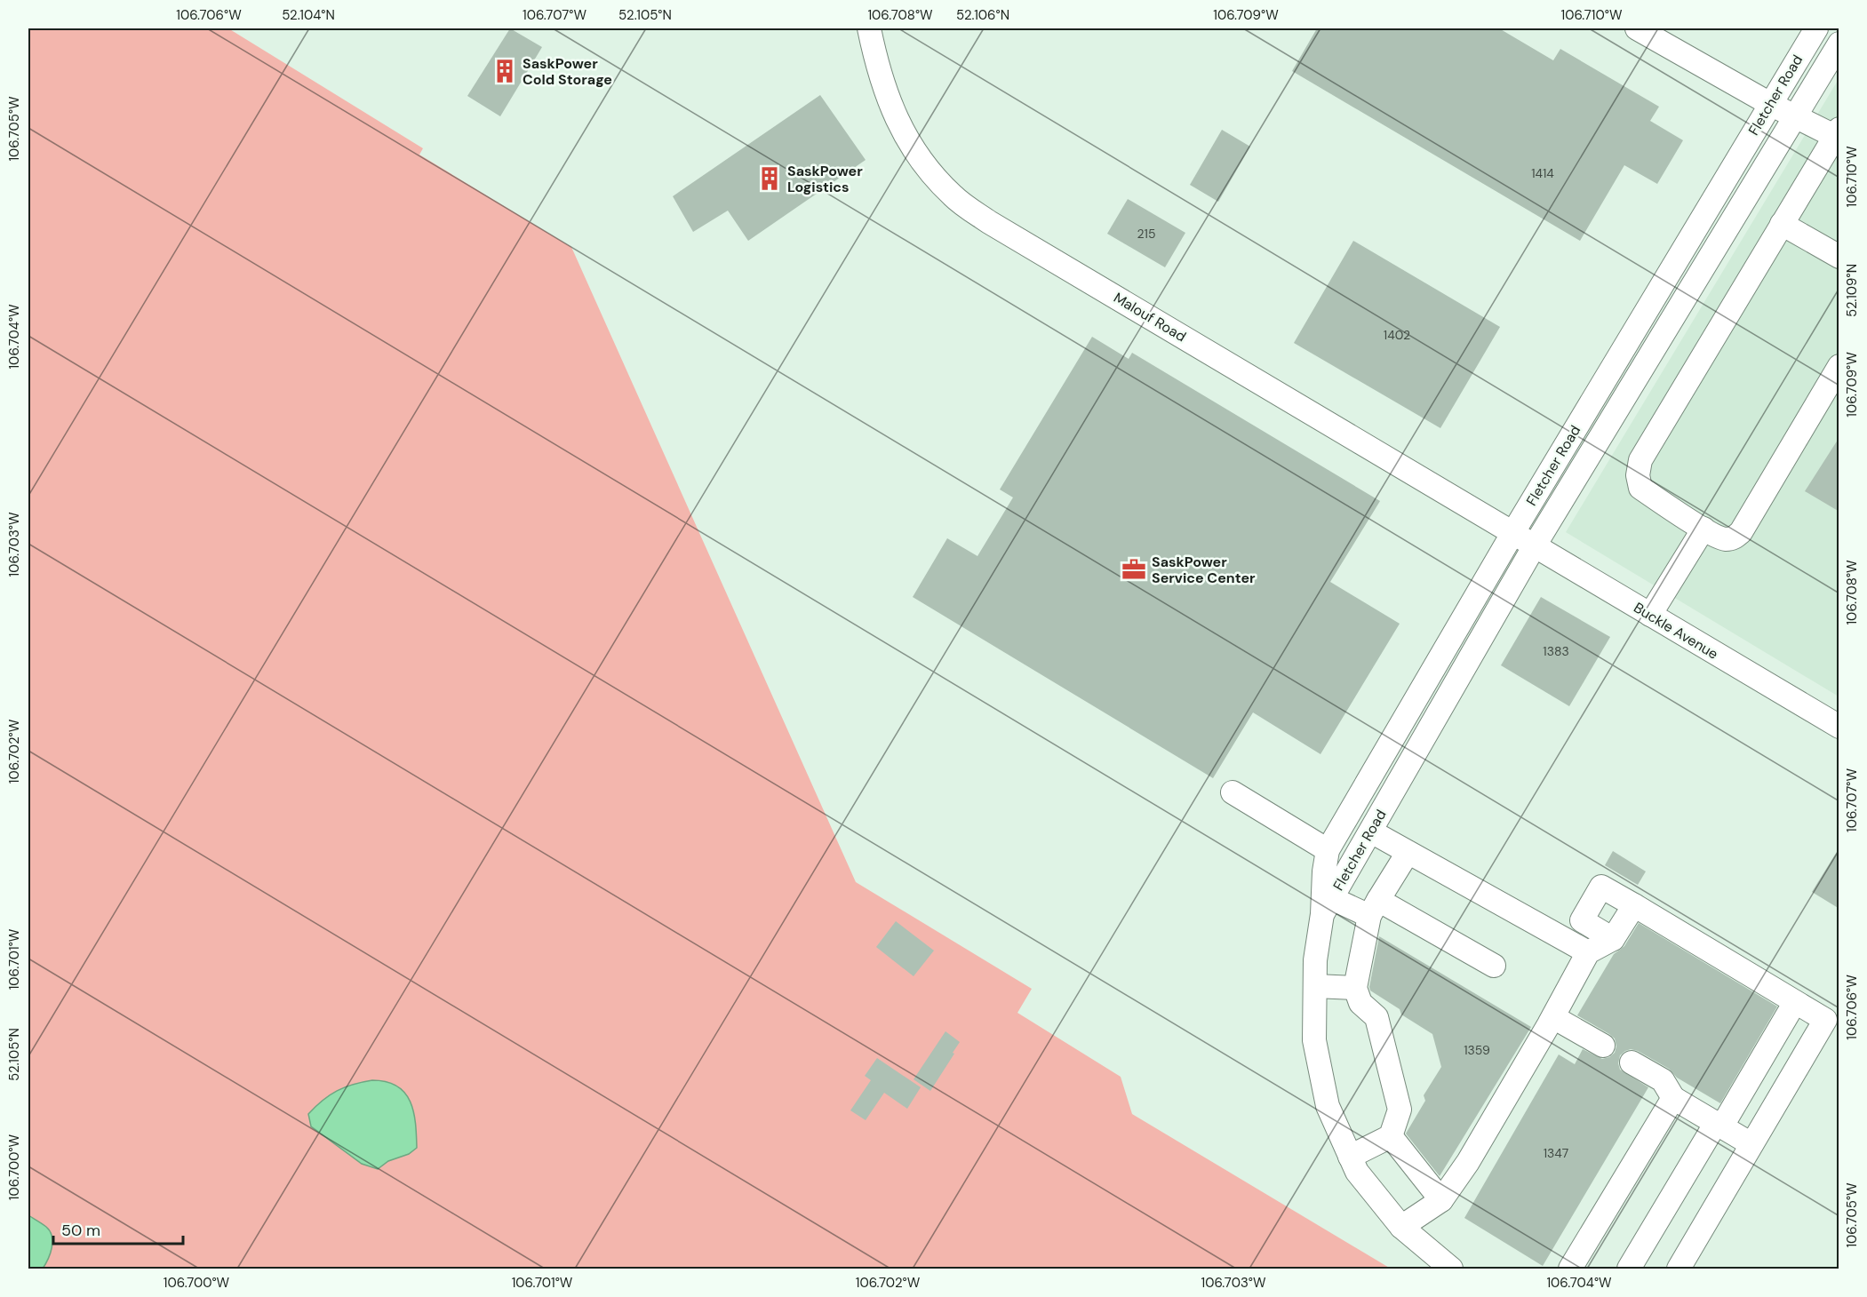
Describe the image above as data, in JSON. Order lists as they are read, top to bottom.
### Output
{
  "streets": {
    "street": ["Fletcher Road", "Malouf Road", "Buckle Avenue"]
  },
  "crossings": [
    ["Fletcher Road", "Malouf Road"],
    ["Fletcher Road", "Buckle Avenue"],
    ["Malouf Road", "Buckle Avenue"]
  ],
  "places": {
    "building": ["SaskPower Cold Storage", "SaskPower Logistics"],
    "office": ["SaskPower Service Center"]
  },
  "house_numbers": [
    "1414",
    "215",
    "1402",
    "1383",
    "1359",
    "1347"
  ],
  "scale_bar": "50 m",
  "coordinates": [
    "106.706°W",
    "52.104°N",
    "106.707°W",
    "52.105°N",
    "106.708°W",
    "52.106°N",
    "106.709°W",
    "106.710°W",
    "106.705°W",
    "52.109°N",
    "106.704°W",
    "106.703°W",
    "106.702°W",
    "106.701°W",
    "106.700°W"
  ]
}
